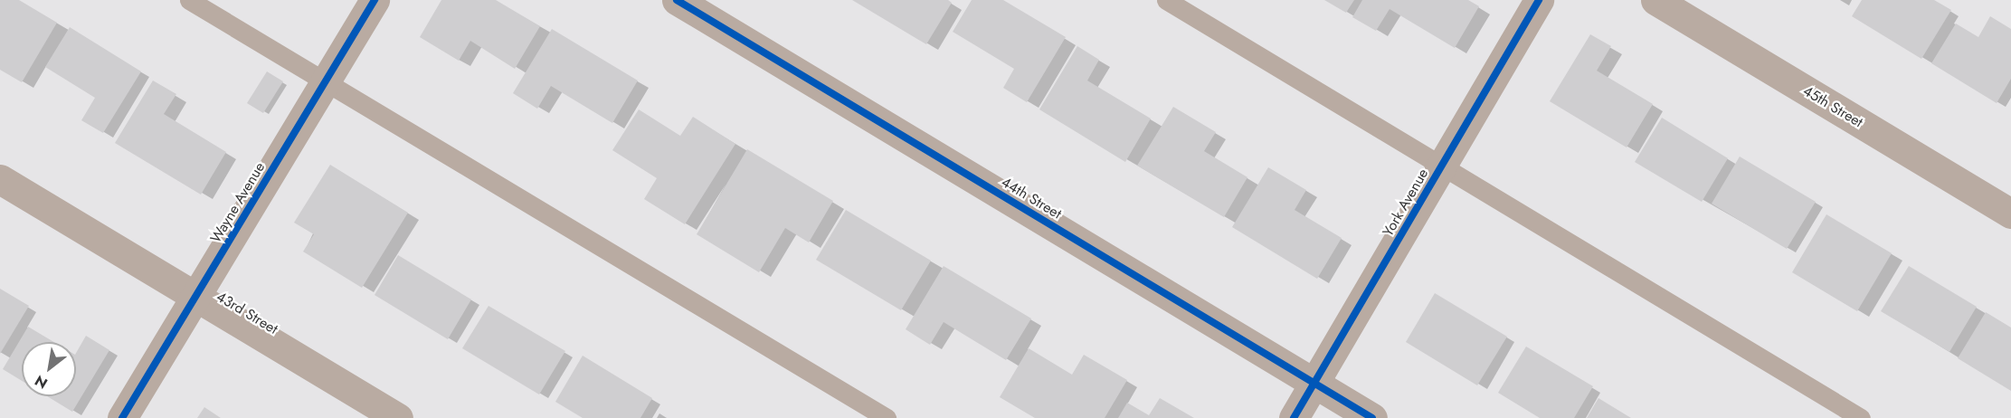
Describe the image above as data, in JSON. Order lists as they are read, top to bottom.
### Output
{
  "streets": {
    "street": [
      "45th Street",
      "44th Street",
      "Wayne Avenue",
      "York Avenue",
      "43rd Street"
    ]
  },
  "crossings": [
    ["44th Street", "York Avenue"],
    ["Wayne Avenue", "43rd Street"]
  ],
  "north": "bottom left"
}
